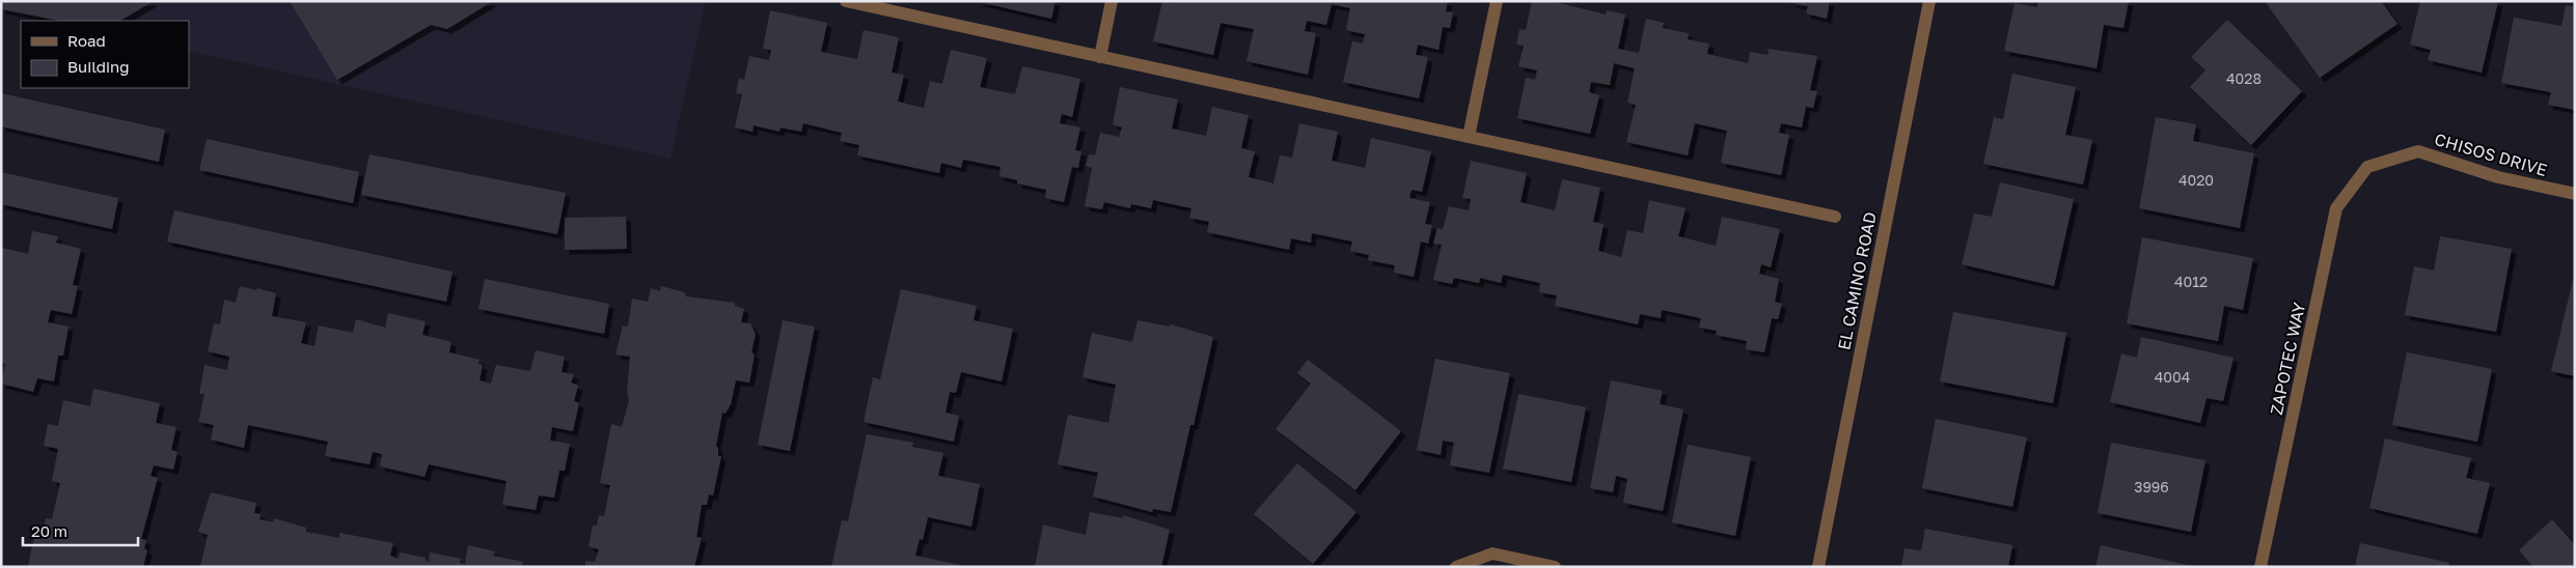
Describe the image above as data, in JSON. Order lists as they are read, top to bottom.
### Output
{
  "streets": {
    "street": ["CHISOS DRIVE", "EL CAMINO ROAD", "ZAPOTEC WAY"]
  },
  "crossings": [
    ["CHISOS DRIVE", "ZAPOTEC WAY"]
  ],
  "house_numbers": [
    "4028",
    "4020",
    "4012",
    "4004",
    "3996"
  ],
  "legend": ["Road", "Building"],
  "scale_bar": "20 m"
}
